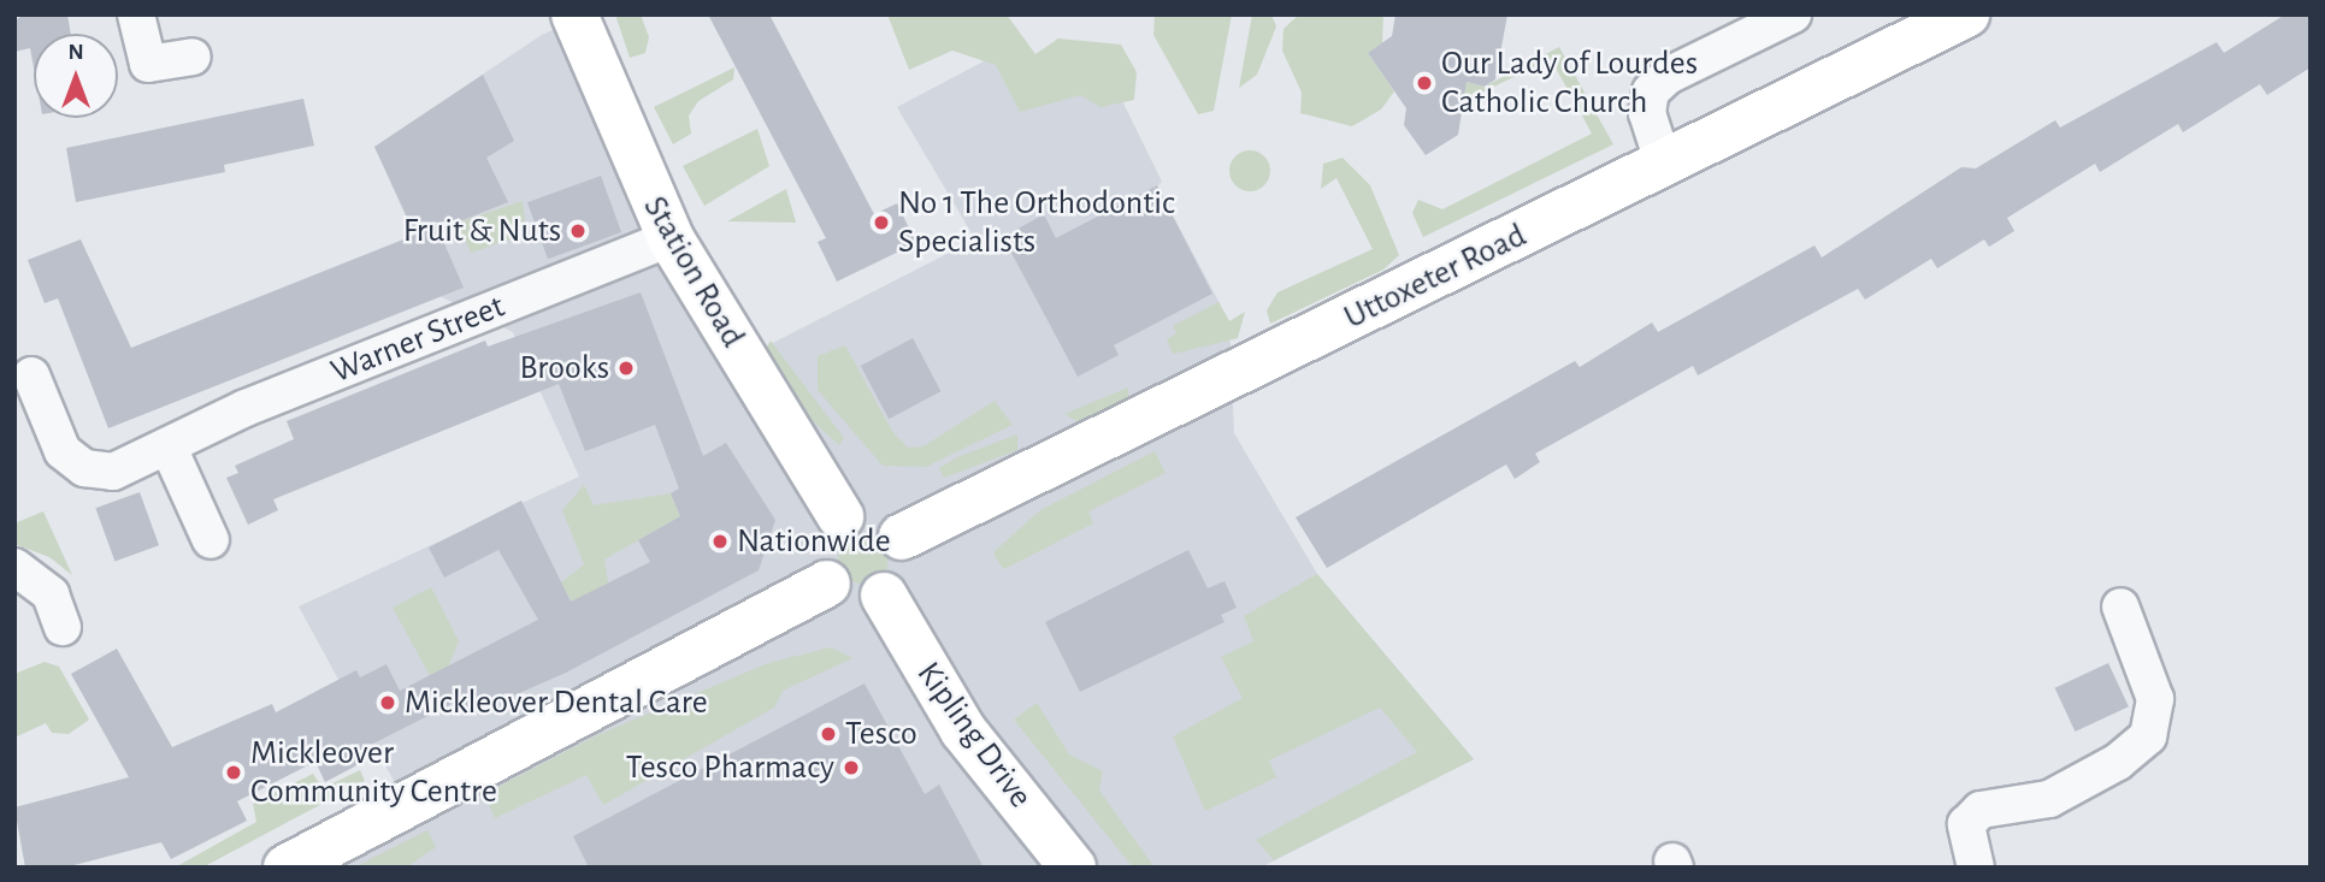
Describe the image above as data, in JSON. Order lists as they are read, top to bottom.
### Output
{
  "streets": {
    "main road": ["Station Road", "Uttoxeter Road", "Kipling Drive"],
    "street": ["Warner Street"]
  },
  "crossings": [
    ["Station Road", "Uttoxeter Road"],
    ["Station Road", "Warner Street"],
    ["Station Road", "Kipling Drive"],
    ["Uttoxeter Road", "Kipling Drive"]
  ],
  "places": [
    "Our Lady of Lourdes Catholic Church",
    "No 1 The Orthodontic Specialists",
    "Fruit & Nuts",
    "Brooks",
    "Nationwide",
    "Mickleover Dental Care",
    "Tesco",
    "Tesco Pharmacy",
    "Mickleover Community Centre"
  ],
  "north": "top"
}
